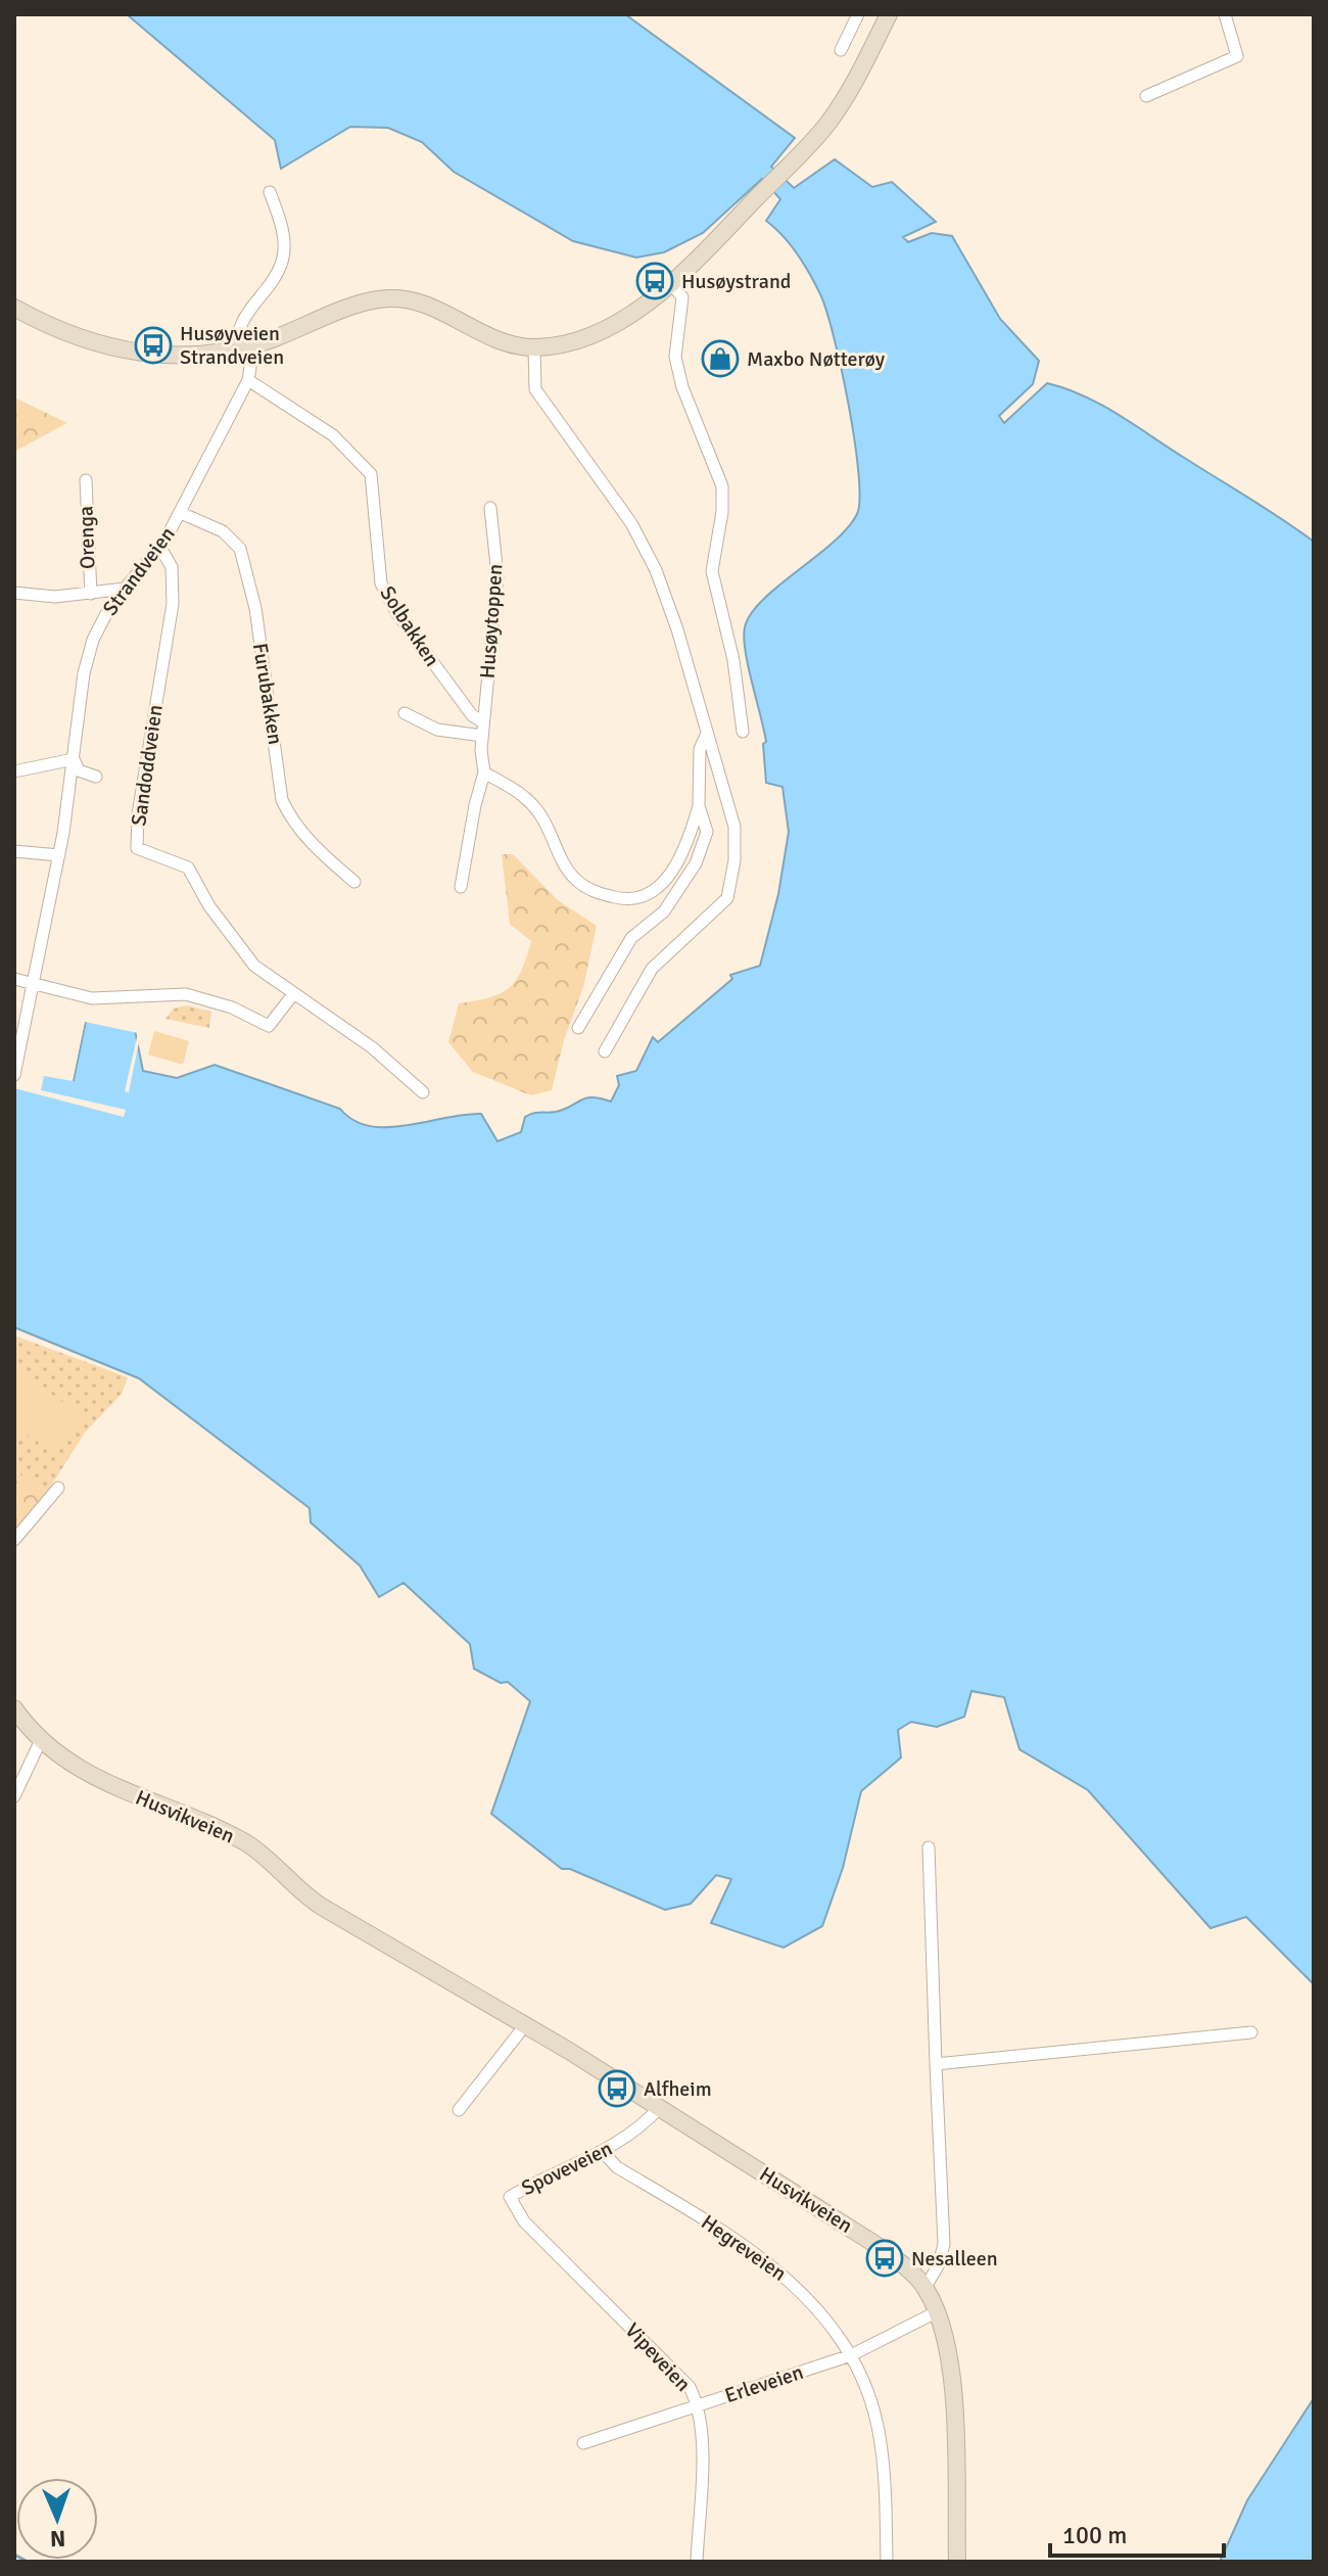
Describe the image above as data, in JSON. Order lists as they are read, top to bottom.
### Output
{
  "streets": {
    "main road": ["Husvikveien"],
    "street": [
      "Orenga",
      "Strandveien",
      "Husøytoppen",
      "Solbakken",
      "Furubakken",
      "Sandoddveien",
      "Spoveveien",
      "Hegreveien",
      "Vipeveien",
      "Erleveien"
    ]
  },
  "crossings": [
    ["Orenga", "Strandveien"],
    ["Strandveien", "Solbakken"],
    ["Strandveien", "Furubakken"],
    ["Strandveien", "Sandoddveien"],
    ["Husøytoppen", "Solbakken"],
    ["Husvikveien", "Spoveveien"],
    ["Husvikveien", "Erleveien"],
    ["Spoveveien", "Hegreveien"],
    ["Spoveveien", "Vipeveien"],
    ["Hegreveien", "Erleveien"],
    ["Vipeveien", "Erleveien"]
  ],
  "places": {
    "bus stop": [
      "Husøystrand",
      "Husøyveien Strandveien",
      "Alfheim",
      "Nesalleen"
    ],
    "shop": ["Maxbo Nøtterøy"]
  },
  "scale_bar": "100 m",
  "north": "bottom"
}
